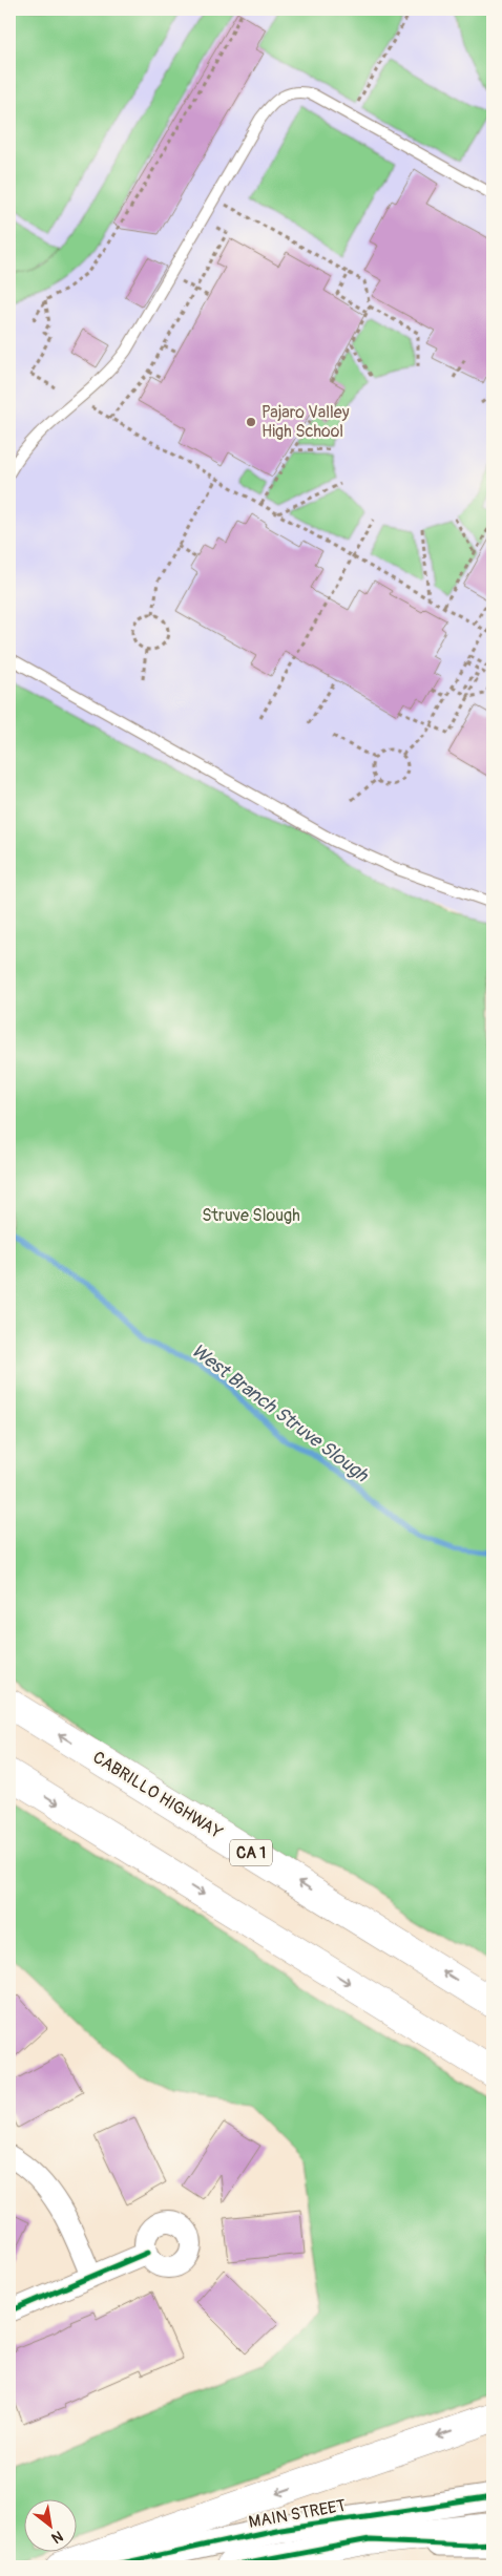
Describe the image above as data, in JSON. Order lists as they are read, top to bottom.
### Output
{
  "streets": {
    "main road": ["CABRILLO HIGHWAY", "CA 1"],
    "street": ["MAIN STREET"]
  },
  "water": ["West Branch Struve Slough"],
  "parks": ["Struve Slough"],
  "places": ["Pajaro Valley High School"],
  "north": "bottom right"
}
